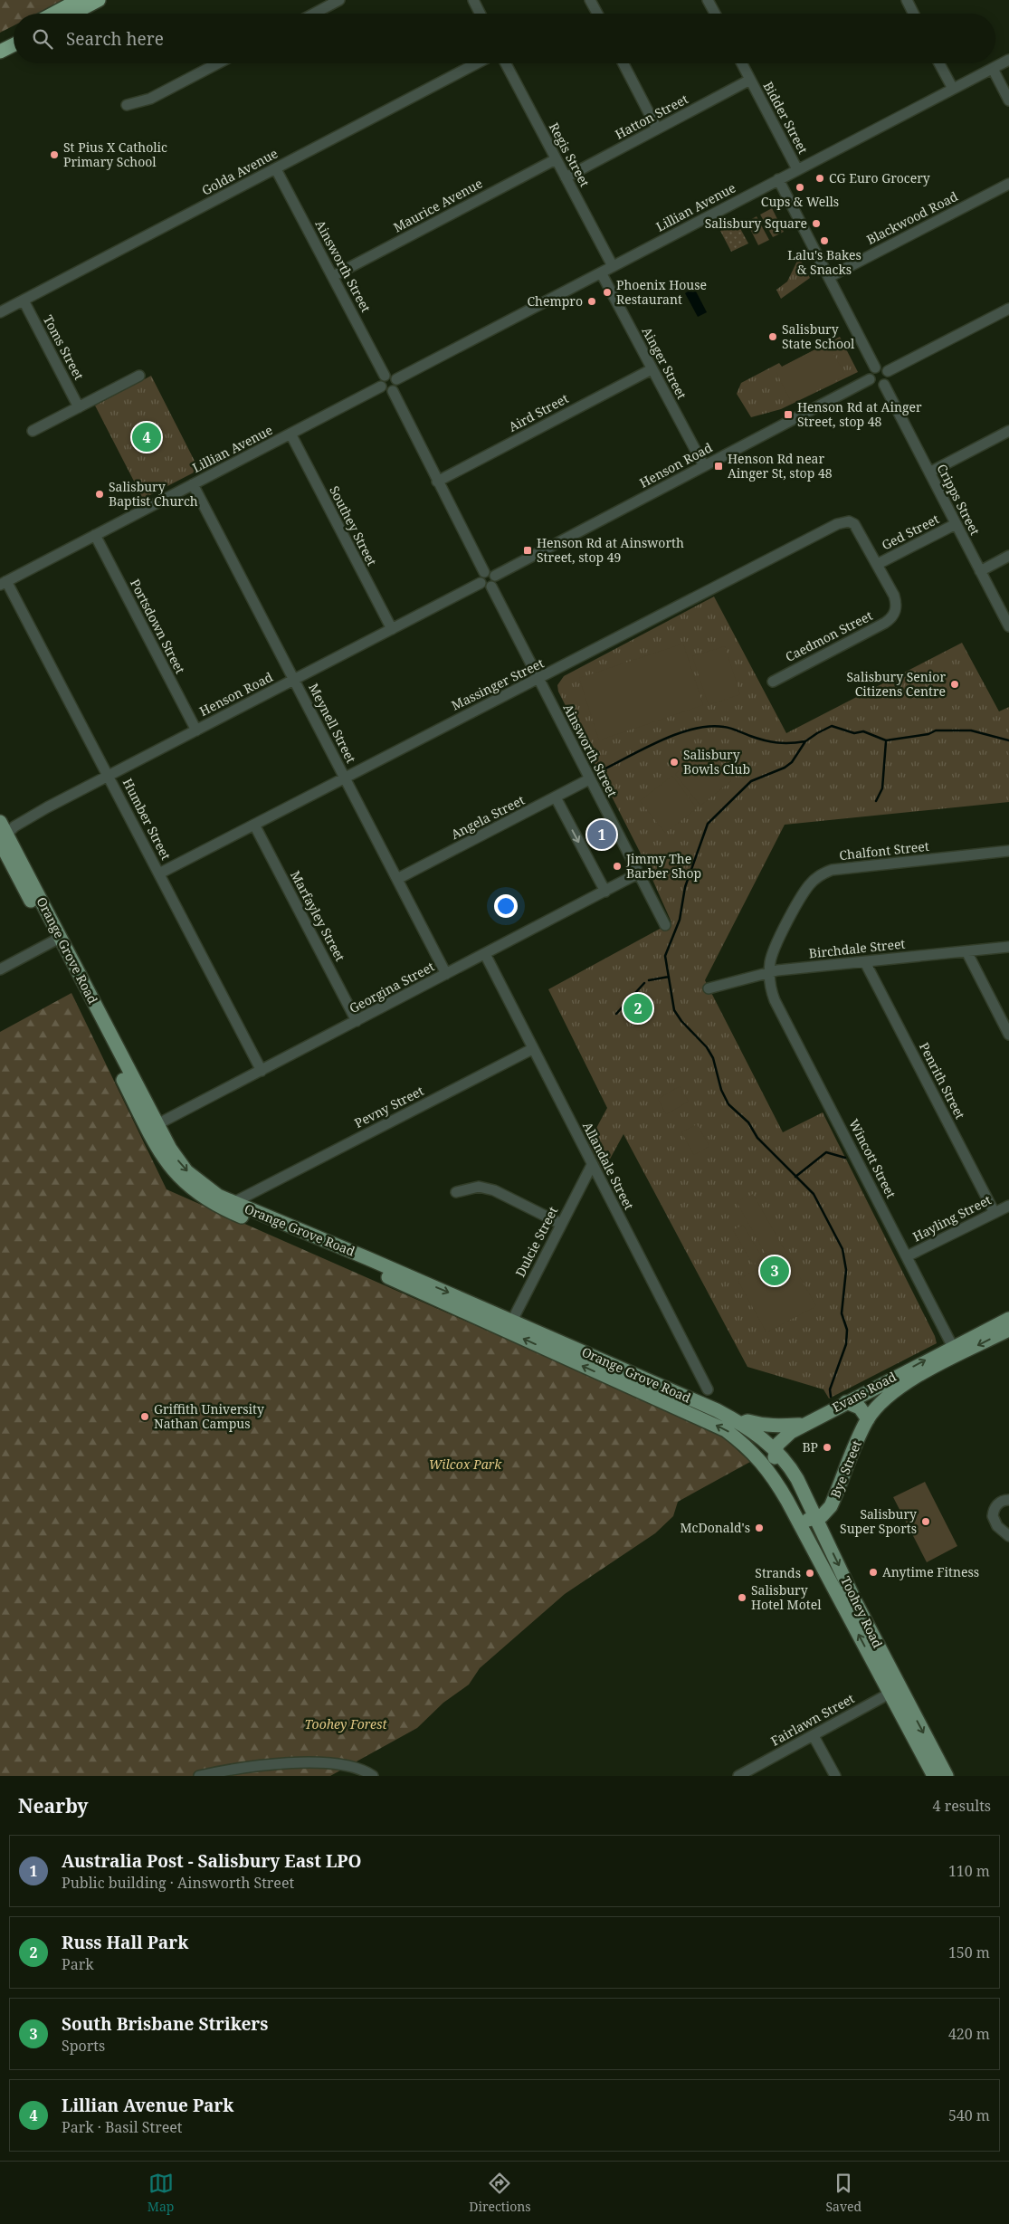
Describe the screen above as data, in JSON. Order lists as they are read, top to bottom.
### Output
{
  "streets": {
    "main road": [
      "Orange Grove Road",
      "Evans Road",
      "Bye Street",
      "Toohey Road"
    ],
    "street": [
      "Hatton Street",
      "Bidder Street",
      "Regis Street",
      "Golda Avenue",
      "Maurice Avenue",
      "Lillian Avenue",
      "Blackwood Road",
      "Ainsworth Street",
      "Toms Street",
      "Ainger Street",
      "Aird Street",
      "Henson Road",
      "Cripps Street",
      "Southey Street",
      "Ged Street",
      "Portsdown Street",
      "Caedmon Street",
      "Massinger Street",
      "Meynell Street",
      "Angela Street",
      "Humber Street",
      "Chalfont Street",
      "Marfayley Street",
      "Birchdale Street",
      "Georgina Street",
      "Penrith Street",
      "Pevny Street",
      "Wincott Street",
      "Allandale Street",
      "Hayling Street",
      "Dulcie Street",
      "Fairlawn Street"
    ]
  },
  "crossings": [
    ["Hatton Street", "Bidder Street"],
    ["Hatton Street", "Regis Street"],
    ["Bidder Street", "Lillian Avenue"],
    ["Regis Street", "Maurice Avenue"],
    ["Regis Street", "Lillian Avenue"],
    ["Golda Avenue", "Ainsworth Street"],
    ["Golda Avenue", "Toms Street"],
    ["Maurice Avenue", "Ainsworth Street"],
    ["Lillian Avenue", "Ainsworth Street"],
    ["Lillian Avenue", "Ainger Street"],
    ["Lillian Avenue", "Southey Street"],
    ["Lillian Avenue", "Portsdown Street"],
    ["Lillian Avenue", "Meynell Street"],
    ["Lillian Avenue", "Humber Street"],
    ["Ainsworth Street", "Henson Road"],
    ["Ainsworth Street", "Massinger Street"],
    ["Ainsworth Street", "Angela Street"],
    ["Ainsworth Street", "Georgina Street"],
    ["Ainger Street", "Aird Street"],
    ["Ainger Street", "Henson Road"],
    ["Henson Road", "Cripps Street"],
    ["Henson Road", "Southey Street"],
    ["Henson Road", "Portsdown Street"],
    ["Henson Road", "Meynell Street"],
    ["Henson Road", "Humber Street"],
    ["Henson Road", "Orange Grove Road"],
    ["Cripps Street", "Ged Street"],
    ["Ged Street", "Caedmon Street"],
    ["Ged Street", "Massinger Street"],
    ["Caedmon Street", "Massinger Street"],
    ["Massinger Street", "Meynell Street"],
    ["Massinger Street", "Humber Street"],
    ["Massinger Street", "Marfayley Street"],
    ["Meynell Street", "Angela Street"],
    ["Meynell Street", "Georgina Street"],
    ["Humber Street", "Georgina Street"],
    ["Chalfont Street", "Birchdale Street"],
    ["Chalfont Street", "Wincott Street"],
    ["Marfayley Street", "Georgina Street"],
    ["Birchdale Street", "Penrith Street"],
    ["Birchdale Street", "Wincott Street"],
    ["Orange Grove Road", "Georgina Street"],
    ["Orange Grove Road", "Pevny Street"],
    ["Orange Grove Road", "Dulcie Street"],
    ["Orange Grove Road", "Evans Road"],
    ["Orange Grove Road", "Toohey Road"],
    ["Georgina Street", "Allandale Street"],
    ["Penrith Street", "Hayling Street"],
    ["Pevny Street", "Allandale Street"],
    ["Wincott Street", "Hayling Street"],
    ["Wincott Street", "Evans Road"],
    ["Allandale Street", "Dulcie Street"],
    ["Evans Road", "Bye Street"],
    ["Evans Road", "Toohey Road"],
    ["Bye Street", "Toohey Road"],
    ["Toohey Road", "Fairlawn Street"]
  ],
  "parks": ["Wilcox Park", "Toohey Forest"],
  "places": {
    "other": [
      "St Pius X Catholic Primary School",
      "CG Euro Grocery",
      "Cups & Wells",
      "Salisbury Square",
      "Lalu's Bakes & Snacks",
      "Phoenix House Restaurant",
      "Chempro",
      "Salisbury State School",
      "Salisbury Baptist Church",
      "Salisbury Senior Citizens Centre",
      "Salisbury Bowls Club",
      "Jimmy The Barber Shop",
      "Griffith University Nathan Campus",
      "BP",
      "Salisbury Super Sports",
      "McDonald's",
      "Anytime Fitness",
      "Strands",
      "Salisbury Hotel Motel"
    ],
    "transit": ["Henson Rd at Ainger Street, stop 48", "Henson Rd near Ainger St, stop 48", "Henson Rd at Ainsworth Street, stop 49"]
  },
  "page": {
    "search": "Search here",
    "pins": [
      "4",
      "1",
      "2",
      "3"
    ],
    "heading": ["Nearby", "4 results"],
    "list": [
      {
        "mark": "1",
        "name": "Australia Post - Salisbury East LPO",
        "note": "Public building · Ainsworth Street",
        "value": "110 m"
      },
      {
        "mark": "2",
        "name": "Russ Hall Park",
        "note": "Park",
        "value": "150 m"
      },
      {
        "mark": "3",
        "name": "South Brisbane Strikers",
        "note": "Sports",
        "value": "420 m"
      },
      {
        "mark": "4",
        "name": "Lillian Avenue Park",
        "note": "Park · Basil Street",
        "value": "540 m"
      }
    ],
    "nav": ["Map", "Directions", "Saved"]
  }
}
